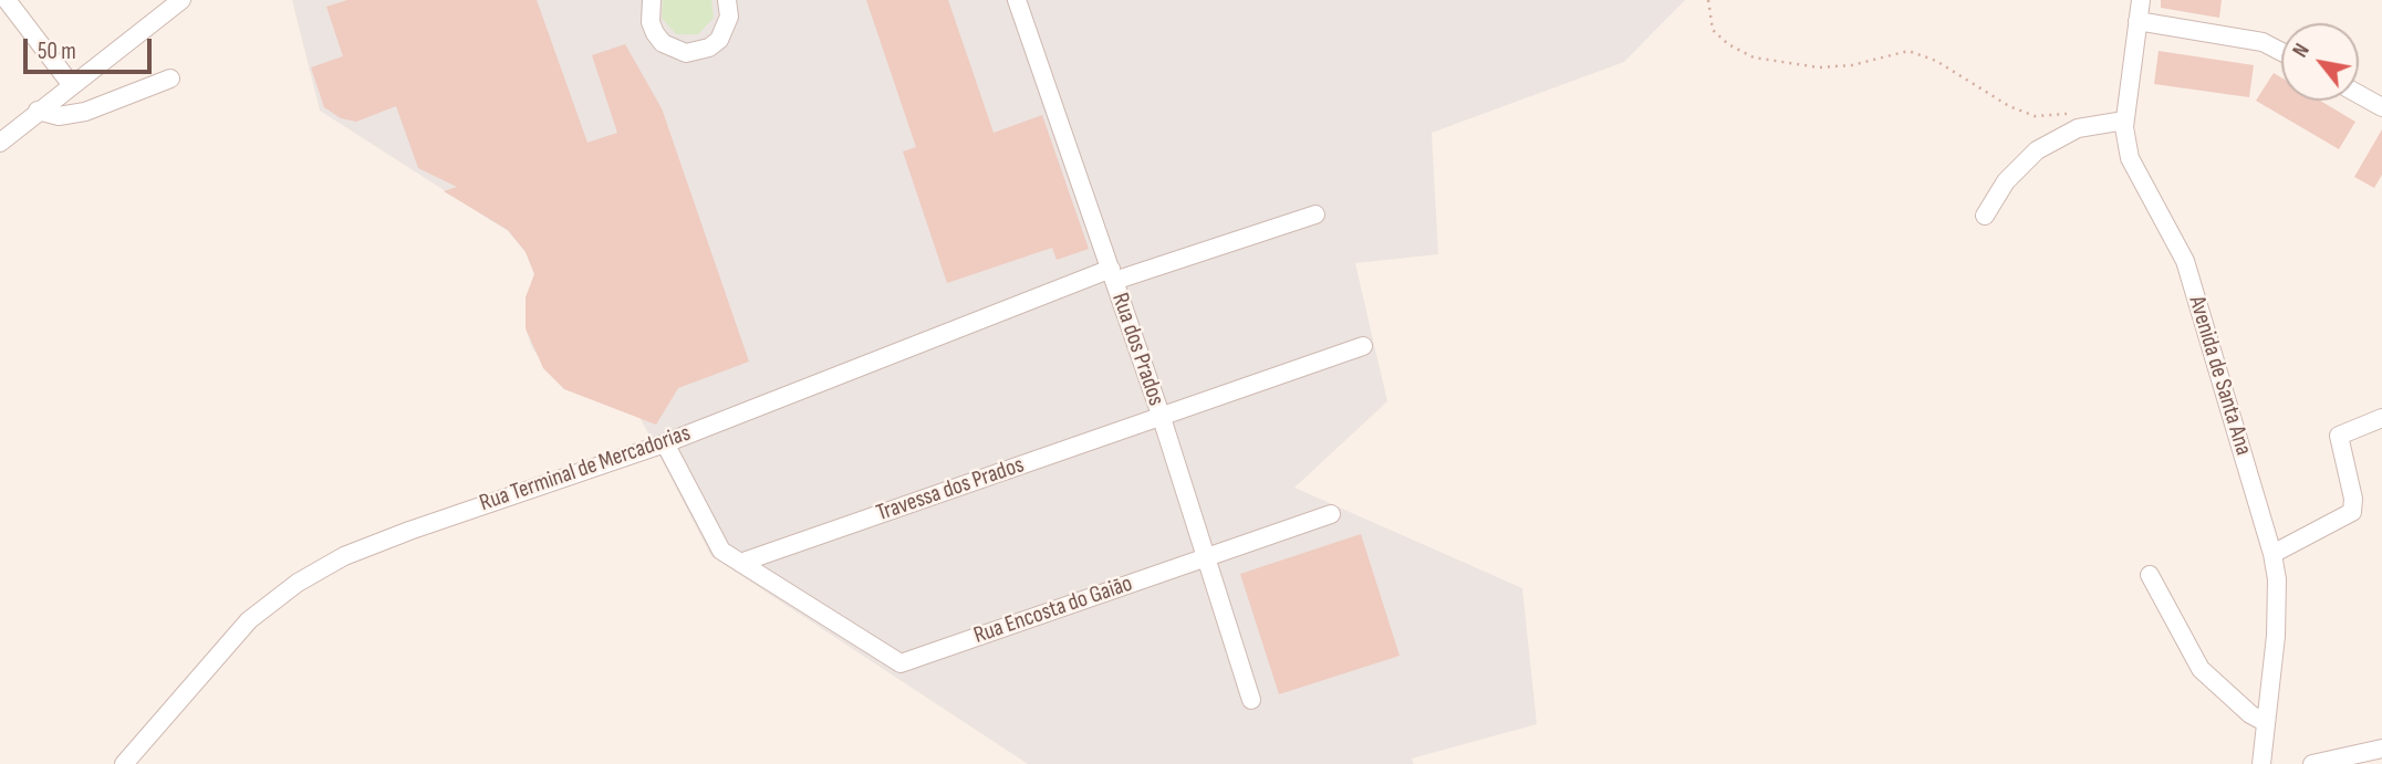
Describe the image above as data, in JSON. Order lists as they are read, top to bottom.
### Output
{
  "streets": {
    "street": [
      "Rua dos Prados",
      "Avenida de Santa Ana",
      "Rua Terminal de Mercadorias",
      "Travessa dos Prados",
      "Rua Encosta do Gaião"
    ]
  },
  "crossings": [
    ["Rua dos Prados", "Rua Terminal de Mercadorias"],
    ["Rua dos Prados", "Travessa dos Prados"],
    ["Rua dos Prados", "Rua Encosta do Gaião"],
    ["Travessa dos Prados", "Rua Encosta do Gaião"]
  ],
  "scale_bar": "50 m",
  "north": "top left"
}
